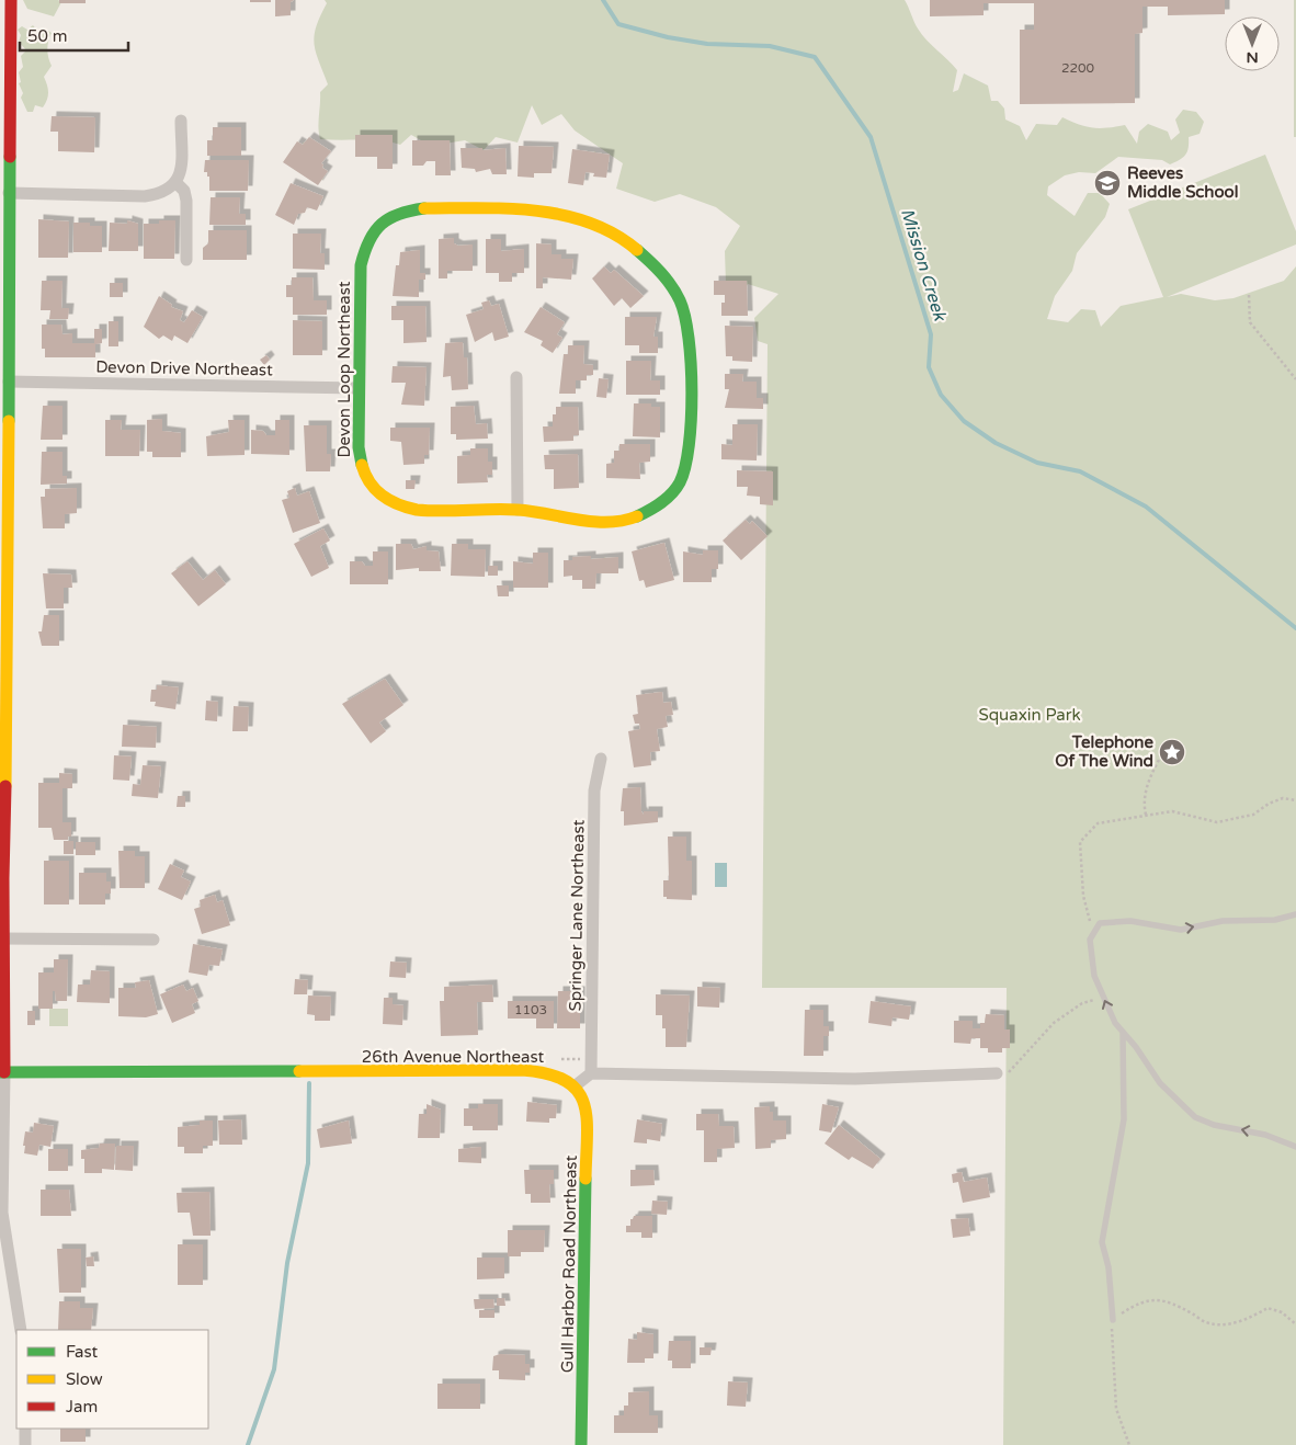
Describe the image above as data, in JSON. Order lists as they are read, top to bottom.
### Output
{
  "streets": {
    "street": [
      "Devon Drive Northeast",
      "Devon Loop Northeast",
      "Springer Lane Northeast",
      "26th Avenue Northeast",
      "Gull Harbor Road Northeast"
    ]
  },
  "crossings": [
    ["Devon Drive Northeast", "Devon Loop Northeast"],
    ["26th Avenue Northeast", "Gull Harbor Road Northeast"]
  ],
  "water": ["Mission Creek"],
  "parks": ["Squaxin Park"],
  "places": {
    "school or university": ["Reeves Middle School"],
    "place": ["Telephone Of The Wind"]
  },
  "house_numbers": ["2200", "1103"],
  "legend": ["Fast", "Slow", "Jam"],
  "scale_bar": "50 m",
  "north": "bottom"
}
